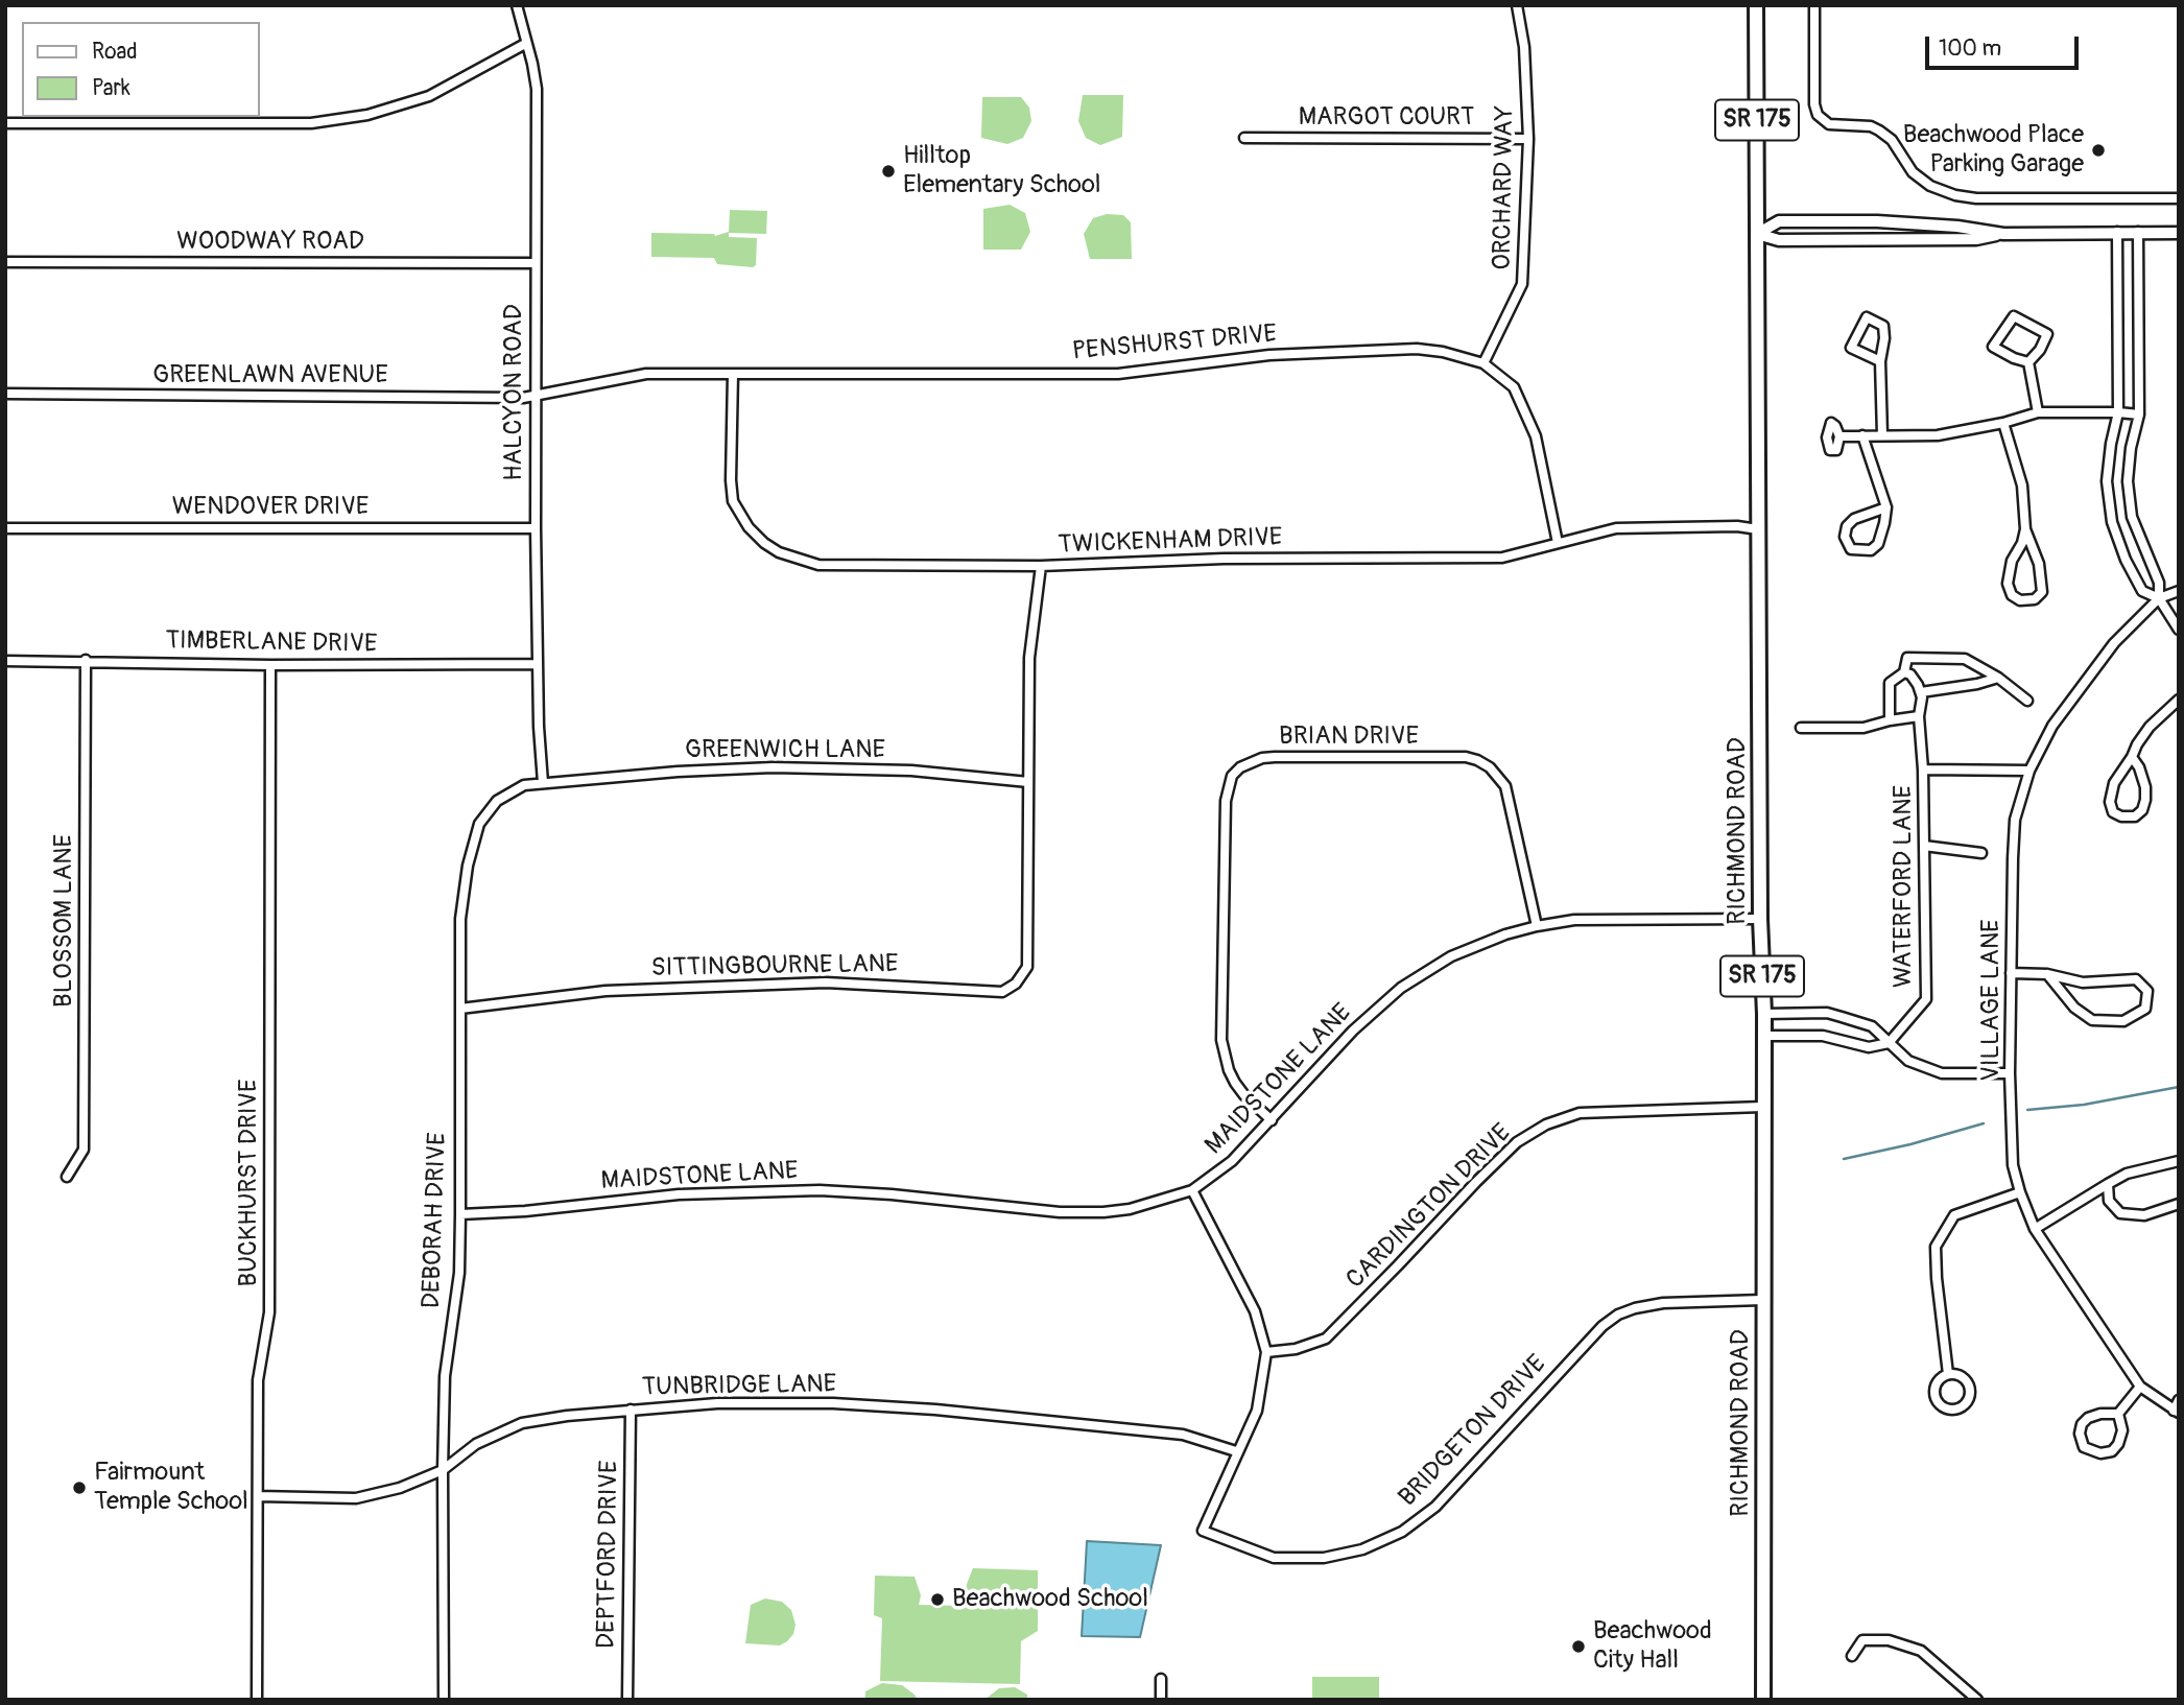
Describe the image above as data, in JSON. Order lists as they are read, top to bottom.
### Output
{
  "streets": {
    "main road": ["SR 175", "RICHMOND ROAD"],
    "street": [
      "MARGOT COURT",
      "ORCHARD WAY",
      "WOODWAY ROAD",
      "PENSHURST DRIVE",
      "GREENLAWN AVENUE",
      "HALCYON ROAD",
      "WENDOVER DRIVE",
      "TWICKENHAM DRIVE",
      "TIMBERLANE DRIVE",
      "BRIAN DRIVE",
      "GREENWICH LANE",
      "WATERFORD LANE",
      "BLOSSOM LANE",
      "SITTINGBOURNE LANE",
      "VILLAGE LANE",
      "MAIDSTONE LANE",
      "BUCKHURST DRIVE",
      "CARDINGTON DRIVE",
      "DEBORAH DRIVE",
      "TUNBRIDGE LANE",
      "BRIDGETON DRIVE",
      "DEPTFORD DRIVE"
    ]
  },
  "crossings": [
    ["MARGOT COURT", "ORCHARD WAY"],
    ["ORCHARD WAY", "PENSHURST DRIVE"],
    ["WOODWAY ROAD", "HALCYON ROAD"],
    ["PENSHURST DRIVE", "GREENLAWN AVENUE"],
    ["PENSHURST DRIVE", "HALCYON ROAD"],
    ["PENSHURST DRIVE", "TWICKENHAM DRIVE"],
    ["GREENLAWN AVENUE", "HALCYON ROAD"],
    ["HALCYON ROAD", "WENDOVER DRIVE"],
    ["HALCYON ROAD", "TIMBERLANE DRIVE"],
    ["HALCYON ROAD", "GREENWICH LANE"],
    ["HALCYON ROAD", "DEBORAH DRIVE"],
    ["TWICKENHAM DRIVE", "RICHMOND ROAD"],
    ["TWICKENHAM DRIVE", "SITTINGBOURNE LANE"],
    ["TIMBERLANE DRIVE", "BLOSSOM LANE"],
    ["TIMBERLANE DRIVE", "BUCKHURST DRIVE"],
    ["BRIAN DRIVE", "MAIDSTONE LANE"],
    ["GREENWICH LANE", "SITTINGBOURNE LANE"],
    ["GREENWICH LANE", "DEBORAH DRIVE"],
    ["RICHMOND ROAD", "MAIDSTONE LANE"],
    ["RICHMOND ROAD", "CARDINGTON DRIVE"],
    ["RICHMOND ROAD", "BRIDGETON DRIVE"],
    ["SITTINGBOURNE LANE", "DEBORAH DRIVE"],
    ["MAIDSTONE LANE", "DEBORAH DRIVE"],
    ["BUCKHURST DRIVE", "TUNBRIDGE LANE"],
    ["DEBORAH DRIVE", "TUNBRIDGE LANE"],
    ["TUNBRIDGE LANE", "BRIDGETON DRIVE"],
    ["TUNBRIDGE LANE", "DEPTFORD DRIVE"]
  ],
  "places": [
    "Beachwood Place Parking Garage",
    "Hilltop Elementary School",
    "Fairmount Temple School",
    "Beachwood School",
    "Beachwood City Hall"
  ],
  "legend": ["Road", "Park"],
  "scale_bar": "100 m"
}
